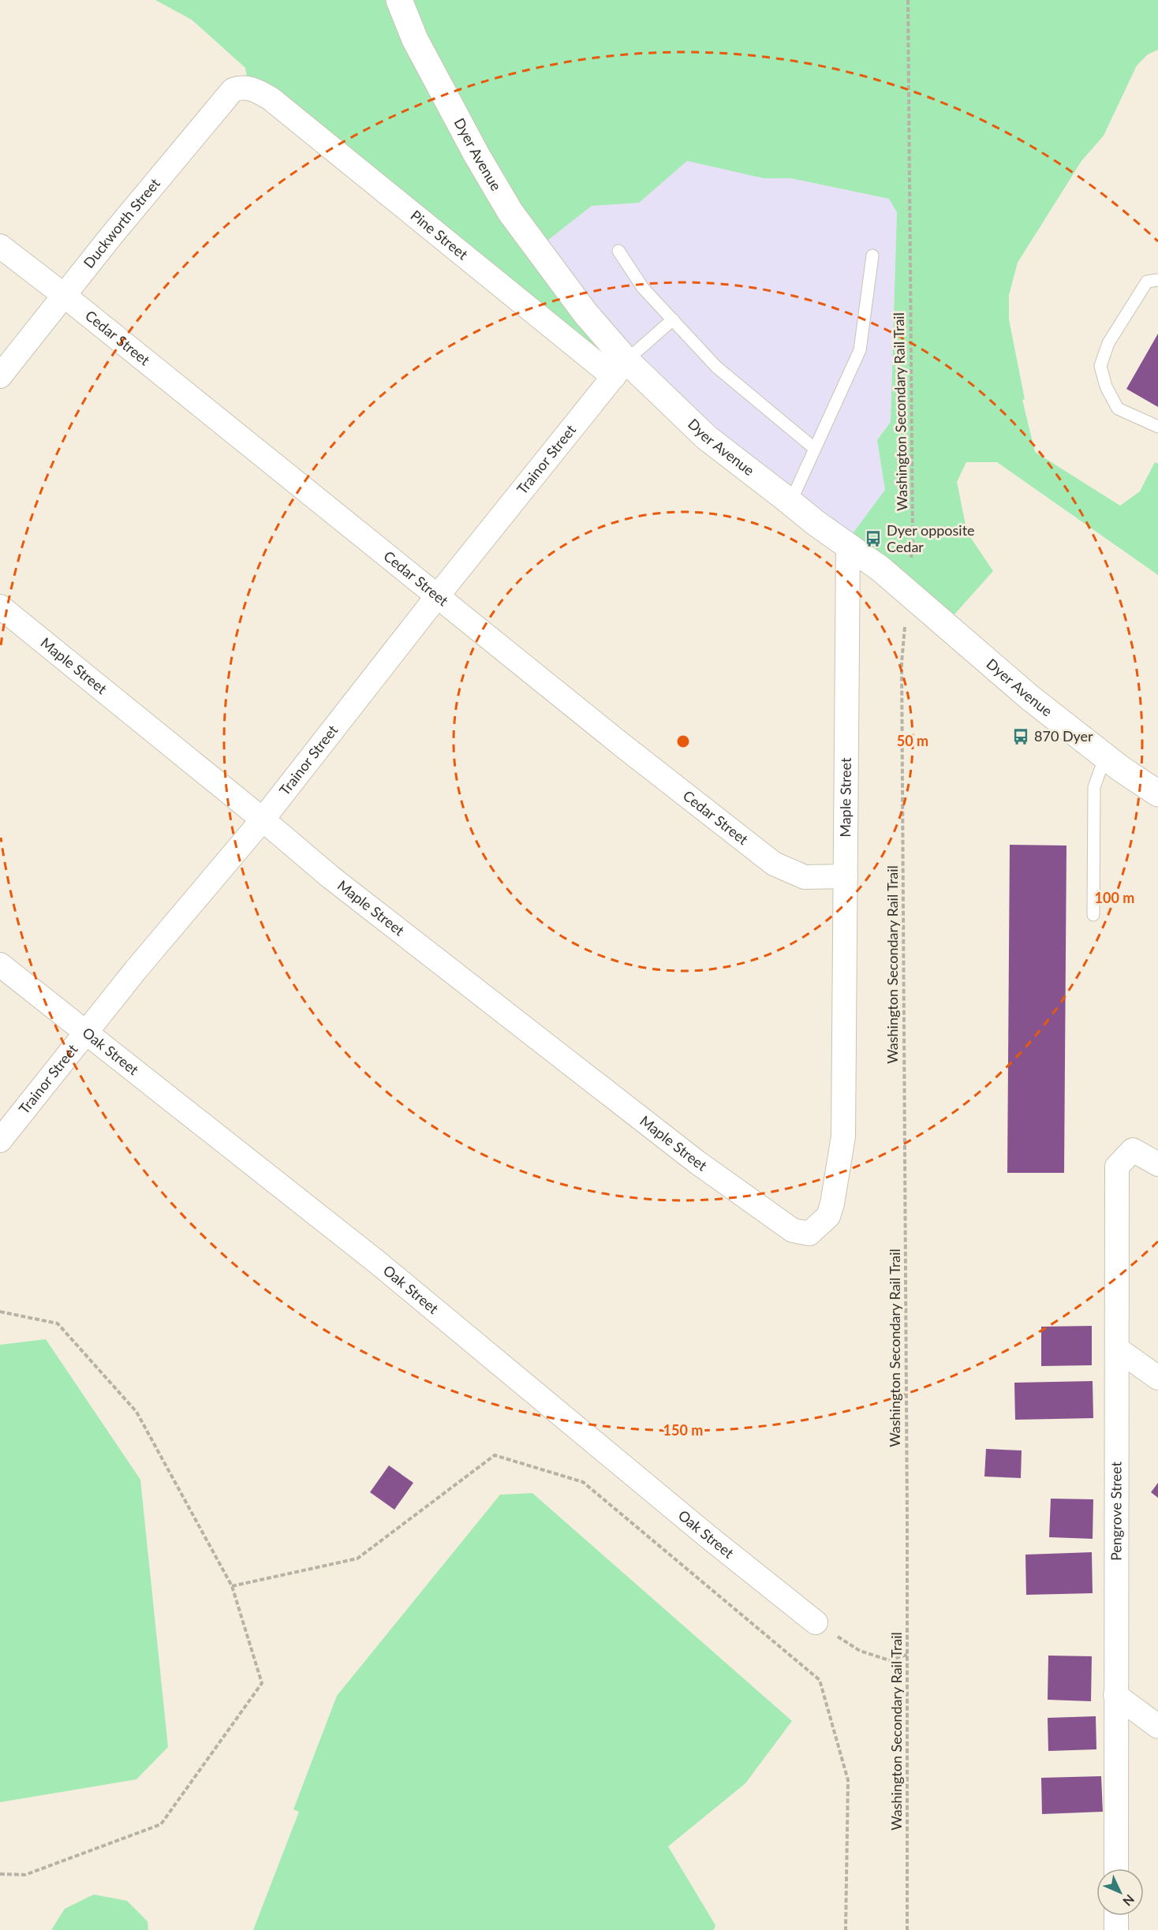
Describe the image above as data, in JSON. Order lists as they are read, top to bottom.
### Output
{
  "streets": {
    "main road": ["Dyer Avenue"],
    "street": [
      "Duckworth Street",
      "Pine Street",
      "Cedar Street",
      "Trainor Street",
      "Maple Street",
      "Oak Street",
      "Pengrove Street"
    ],
    "path": ["Washington Secondary Rail Trail"]
  },
  "crossings": [
    ["Dyer Avenue", "Pine Street"],
    ["Dyer Avenue", "Washington Secondary Rail Trail"],
    ["Dyer Avenue", "Trainor Street"],
    ["Dyer Avenue", "Maple Street"],
    ["Duckworth Street", "Pine Street"],
    ["Duckworth Street", "Cedar Street"],
    ["Pine Street", "Trainor Street"],
    ["Cedar Street", "Trainor Street"],
    ["Cedar Street", "Maple Street"],
    ["Trainor Street", "Maple Street"],
    ["Trainor Street", "Oak Street"]
  ],
  "places": {
    "bus stop": ["Dyer opposite Cedar", "870 Dyer"]
  },
  "north": "bottom right",
  "rings": ["50 m", "100 m", "150 m"]
}
